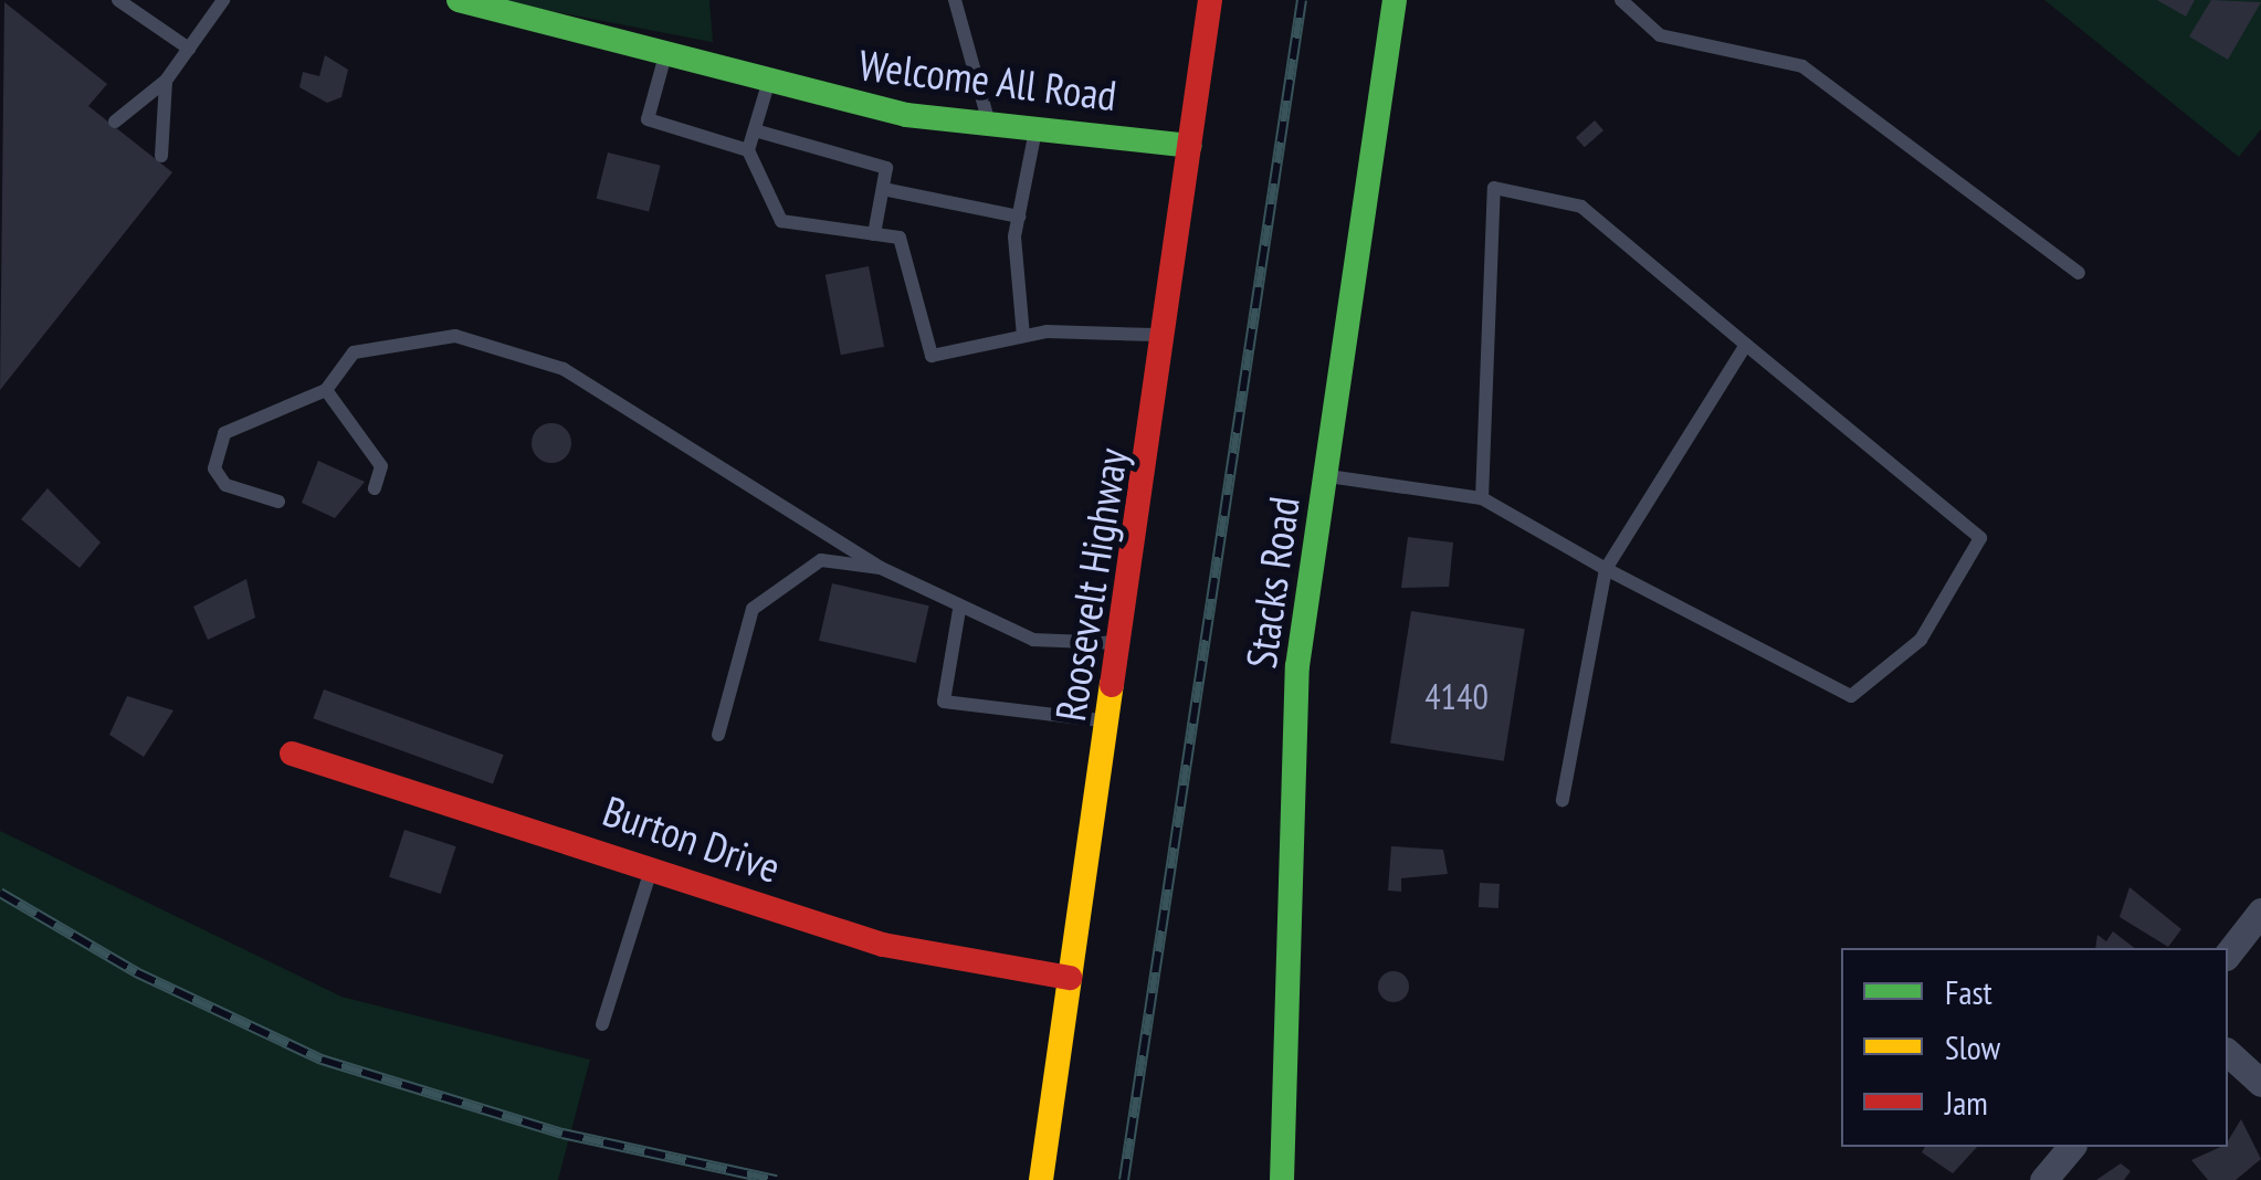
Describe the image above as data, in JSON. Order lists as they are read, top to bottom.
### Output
{
  "streets": {
    "street": [
      "Welcome All Road",
      "Stacks Road",
      "Roosevelt Highway",
      "Burton Drive"
    ]
  },
  "crossings": [
    ["Welcome All Road", "Roosevelt Highway"],
    ["Roosevelt Highway", "Burton Drive"]
  ],
  "house_numbers": ["4140"],
  "legend": ["Fast", "Slow", "Jam"]
}
